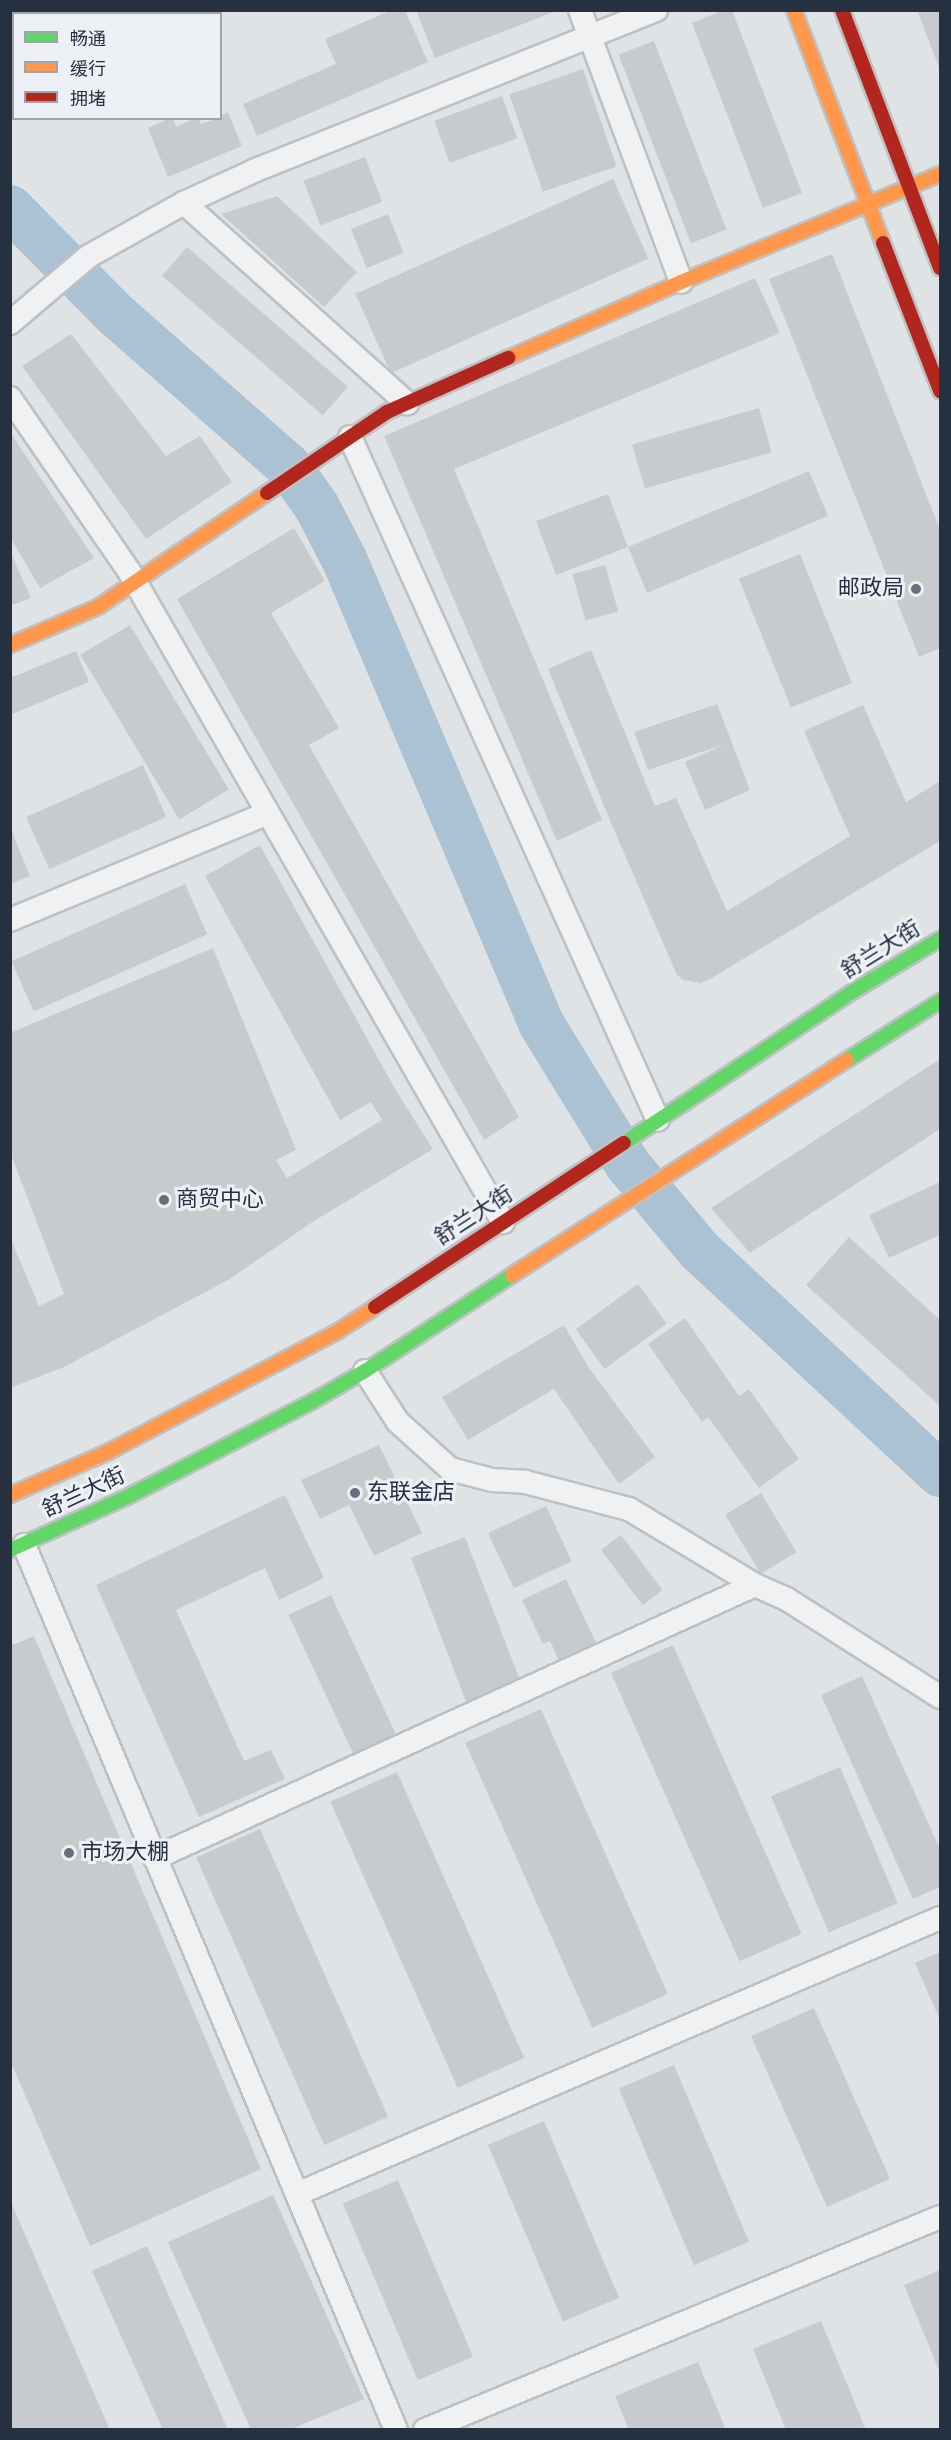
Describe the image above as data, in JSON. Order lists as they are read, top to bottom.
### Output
{
  "streets": {
    "main road": ["舒兰大街"]
  },
  "places": [
    "邮政局",
    "商贸中心",
    "东联金店",
    "市场大棚"
  ],
  "legend": ["畅通", "缓行", "拥堵"]
}
